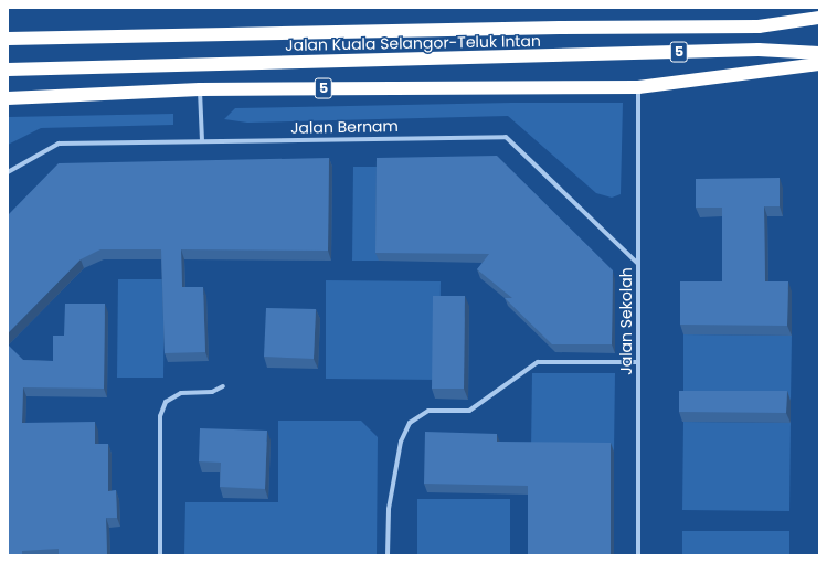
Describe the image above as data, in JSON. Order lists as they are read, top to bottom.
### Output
{
  "streets": {
    "highway": ["Jalan Kuala Selangor-Teluk Intan", "5"],
    "street": ["Jalan Bernam", "Jalan Sekolah"]
  },
  "crossings": [
    ["5", "Jalan Sekolah"],
    ["Jalan Bernam", "Jalan Sekolah"]
  ]
}
